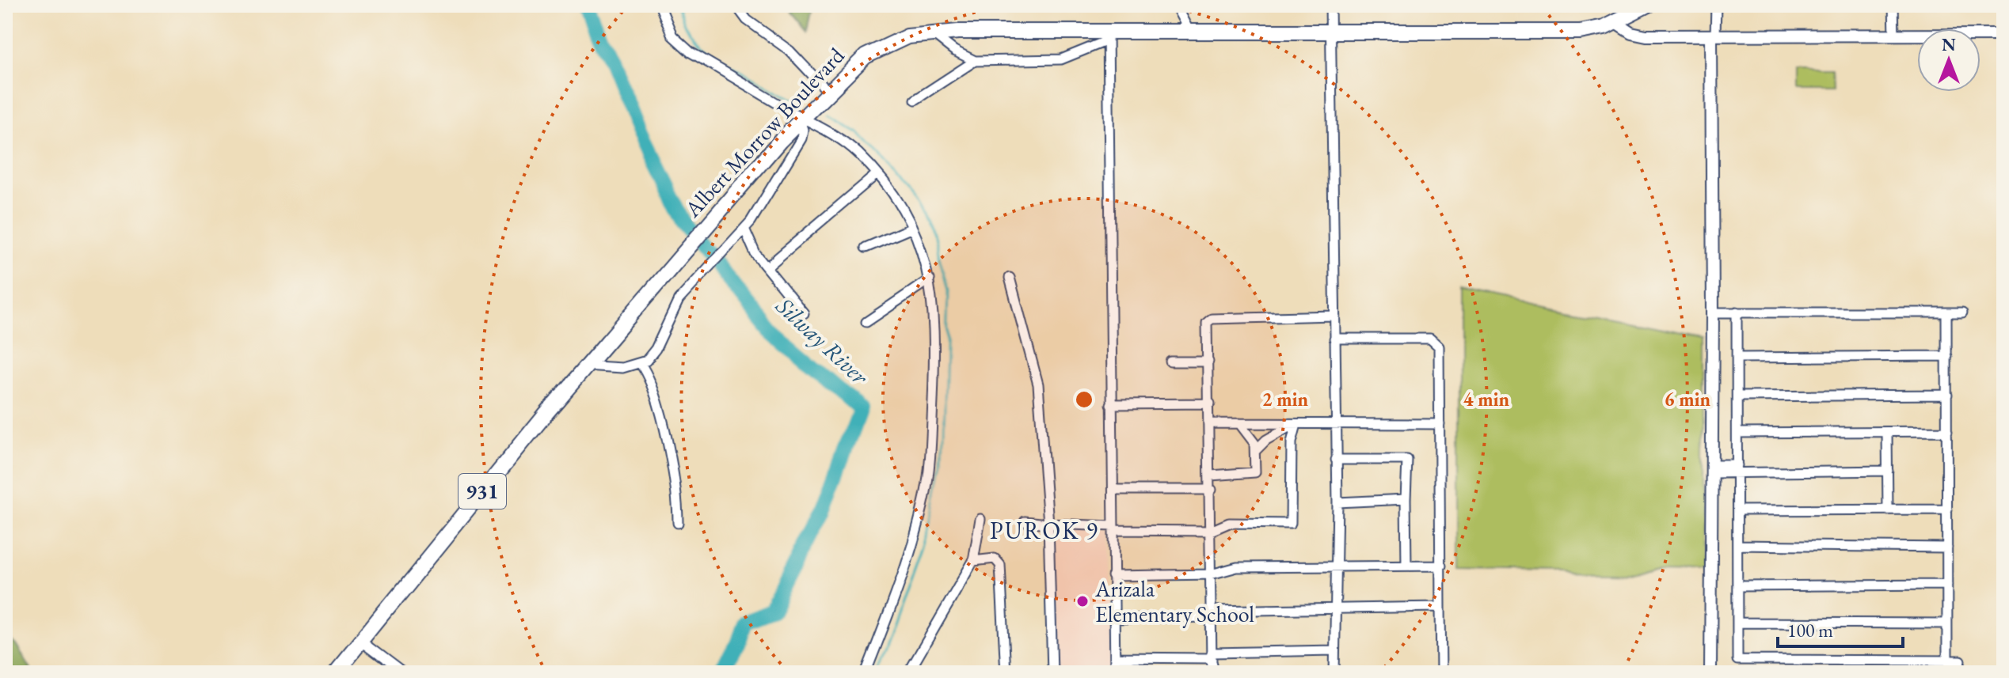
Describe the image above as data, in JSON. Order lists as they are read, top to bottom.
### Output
{
  "streets": {
    "highway": ["Albert Morrow Boulevard", "931"]
  },
  "districts": ["PUROK 9"],
  "water": ["Silway River"],
  "places": ["Arizala Elementary School"],
  "scale_bar": "100 m",
  "north": "top",
  "rings": ["2 min", "4 min", "6 min"]
}
